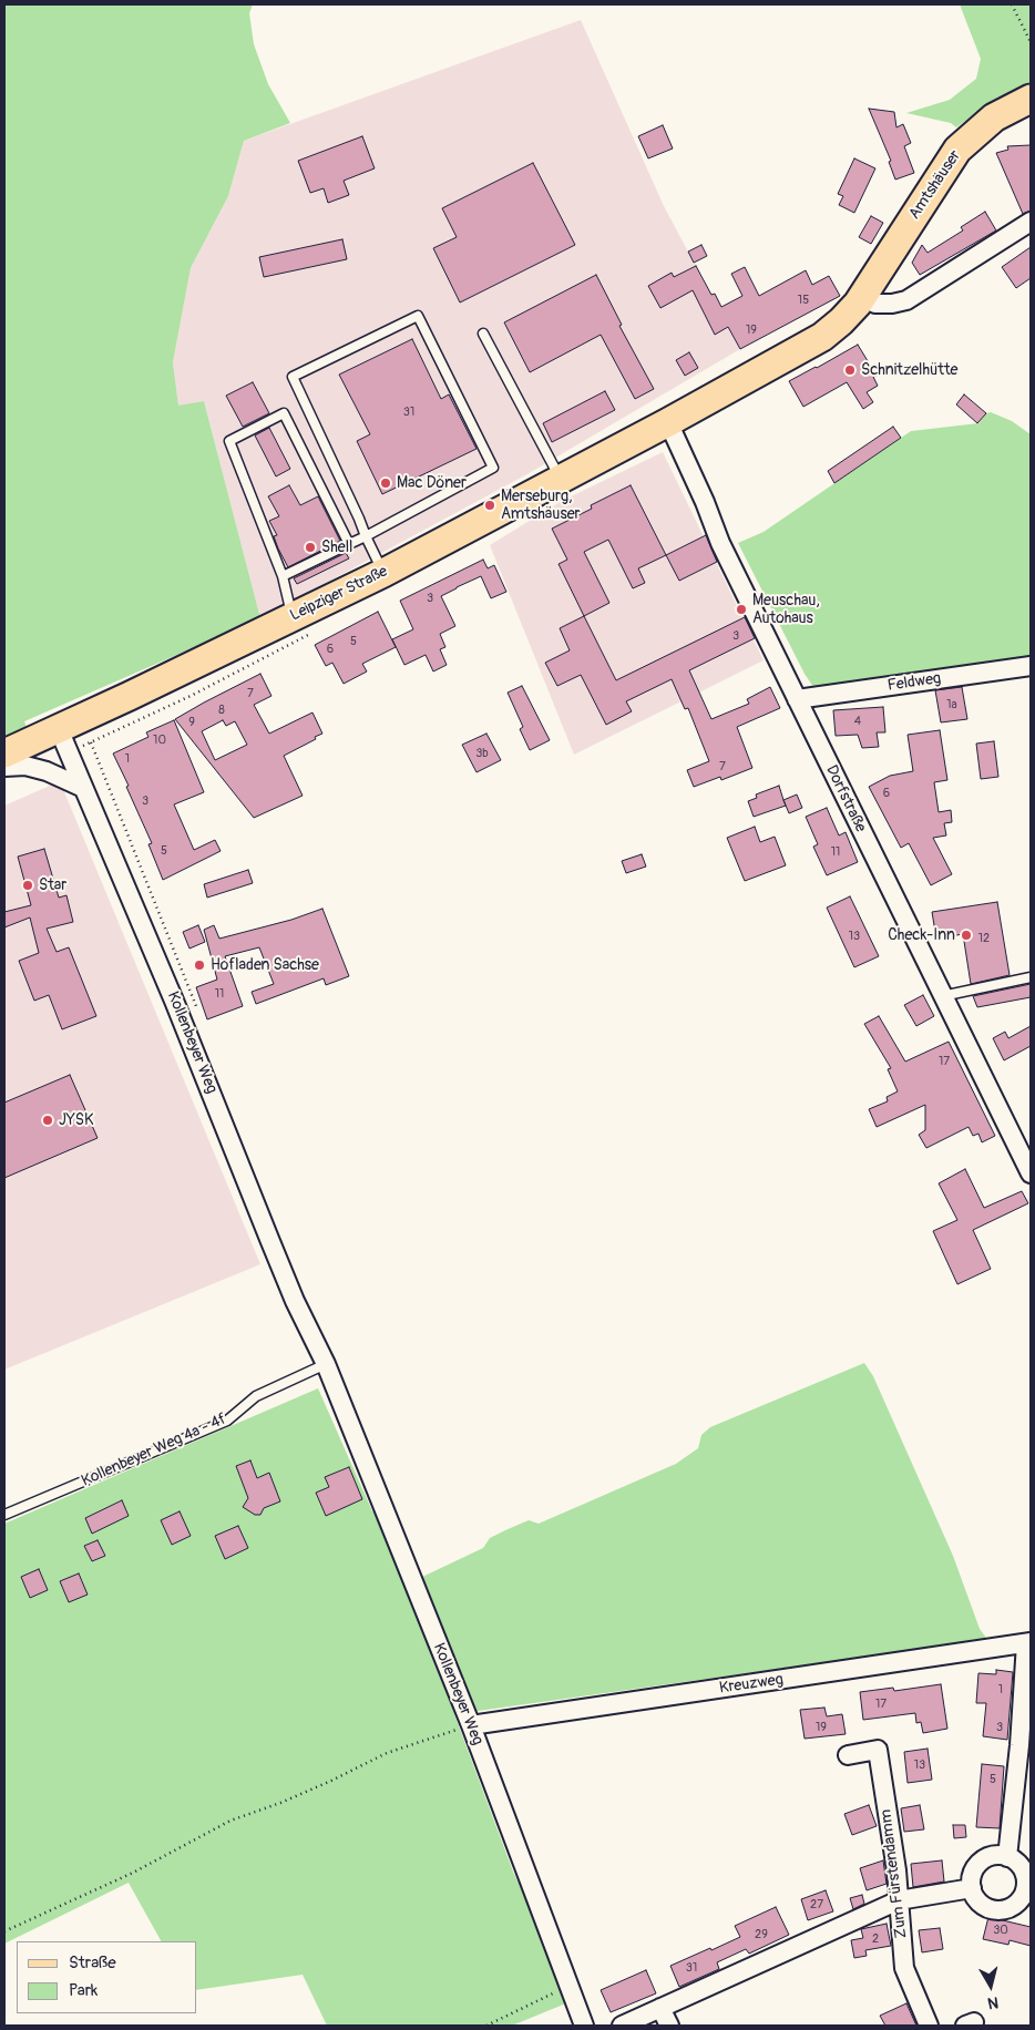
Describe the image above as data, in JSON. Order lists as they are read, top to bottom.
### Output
{
  "streets": {
    "main road": ["Amtshäuser", "Leipziger Straße"],
    "street": [
      "Feldweg",
      "Dorfstraße",
      "Kollenbeyer Weg",
      "Kreuzweg",
      "Zum Fürstendamm"
    ],
    "lane": ["Kollenbeyer Weg 4a - 4f"]
  },
  "crossings": [
    ["Amtshäuser", "Leipziger Straße"],
    ["Amtshäuser", "Dorfstraße"],
    ["Leipziger Straße", "Dorfstraße"],
    ["Leipziger Straße", "Kollenbeyer Weg"],
    ["Feldweg", "Dorfstraße"],
    ["Kollenbeyer Weg", "Kollenbeyer Weg 4a - 4f"],
    ["Kollenbeyer Weg", "Kreuzweg"]
  ],
  "places": [
    "Schnitzelhütte",
    "Mac Döner",
    "Merseburg, Amtshäuser",
    "Shell",
    "Meuschau, Autohaus",
    "Star",
    "Check-Inn",
    "Hofladen Sachse",
    "JYSK"
  ],
  "house_numbers": [
    "15",
    "19",
    "31",
    "3",
    "3",
    "5",
    "6",
    "7",
    "1a",
    "8",
    "4",
    "9",
    "10",
    "3b",
    "1",
    "7",
    "6",
    "3",
    "5",
    "11",
    "13",
    "12",
    "11",
    "17",
    "1",
    "17",
    "19",
    "3",
    "13",
    "5",
    "27",
    "30",
    "29",
    "2",
    "31"
  ],
  "legend": ["Straße", "Park"],
  "north": "bottom"
}
